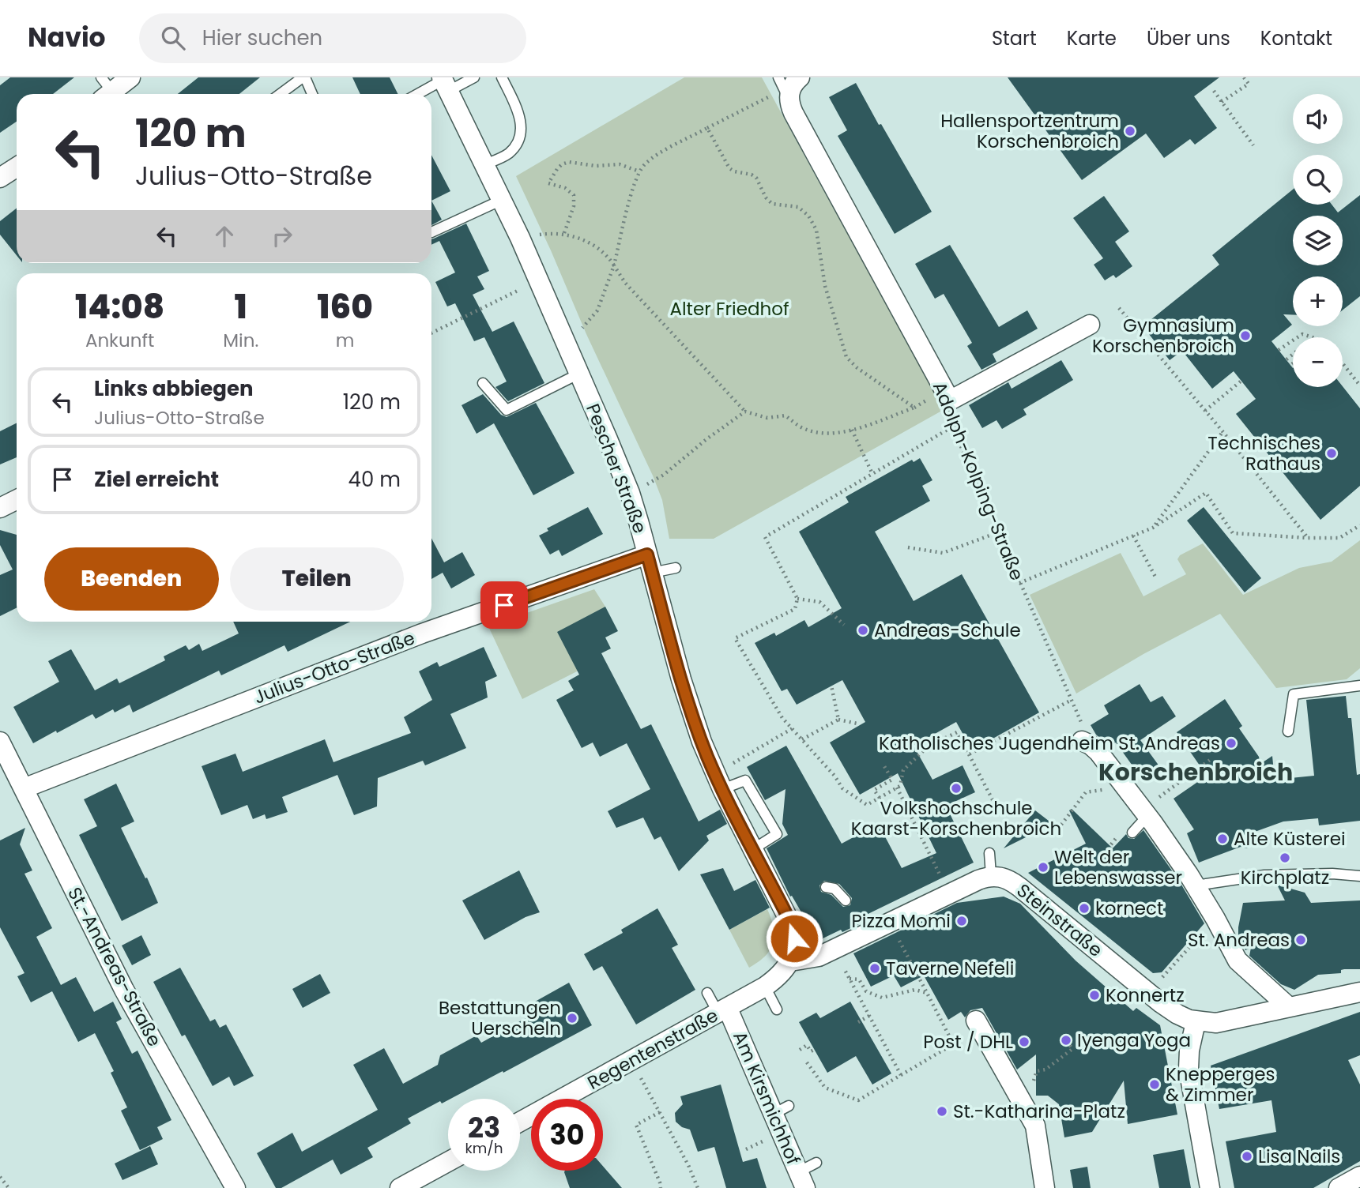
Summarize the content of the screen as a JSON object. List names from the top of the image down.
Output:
{
  "streets": {
    "street": [
      "Pescher Straße",
      "Adolph-Kolping-Straße",
      "Julius-Otto-Straße",
      "Steinstraße",
      "St.-Andreas-Straße",
      "Regentenstraße",
      "Am Kirsmichhof"
    ]
  },
  "crossings": [
    ["Pescher Straße", "Julius-Otto-Straße"],
    ["Pescher Straße", "Regentenstraße"],
    ["Julius-Otto-Straße", "St.-Andreas-Straße"],
    ["Regentenstraße", "Am Kirsmichhof"]
  ],
  "districts": ["Korschenbroich"],
  "parks": ["Alter Friedhof"],
  "places": [
    "Hallensportzentrum Korschenbroich",
    "Gymnasium Korschenbroich",
    "Technisches Rathaus",
    "Andreas-Schule",
    "Katholisches Jugendheim St. Andreas",
    "Volkshochschule Kaarst-Korschenbroich",
    "Alte Küsterei",
    "Kirchplatz",
    "Welt der Lebenswasser",
    "kornect",
    "Pizza Momi",
    "St. Andreas",
    "Taverne Nefeli",
    "Konnertz",
    "Bestattungen Uerscheln",
    "Iyenga Yoga",
    "Post / DHL",
    "Knepperges & Zimmer",
    "St.-Katharina-Platz",
    "Lisa Nails"
  ],
  "page": {
    "header": "Navio",
    "search": "Hier suchen",
    "nav": [
      "Start",
      "Karte",
      "Über uns",
      "Kontakt"
    ],
    "map_buttons": ["+", "−"],
    "turn": ["120 m", "Julius-Otto-Straße"],
    "eta": [
      "14:08",
      "Ankunft",
      "1",
      "Min.",
      "160",
      "m"
    ],
    "list": [
      {
        "name": "Links abbiegen",
        "note": "Julius-Otto-Straße",
        "value": "120 m"
      },
      {
        "name": "Ziel erreicht",
        "value": "40 m"
      }
    ],
    "buttons": ["Beenden", "Teilen"],
    "speed": "23 km/h",
    "limit": "30"
  }
}
